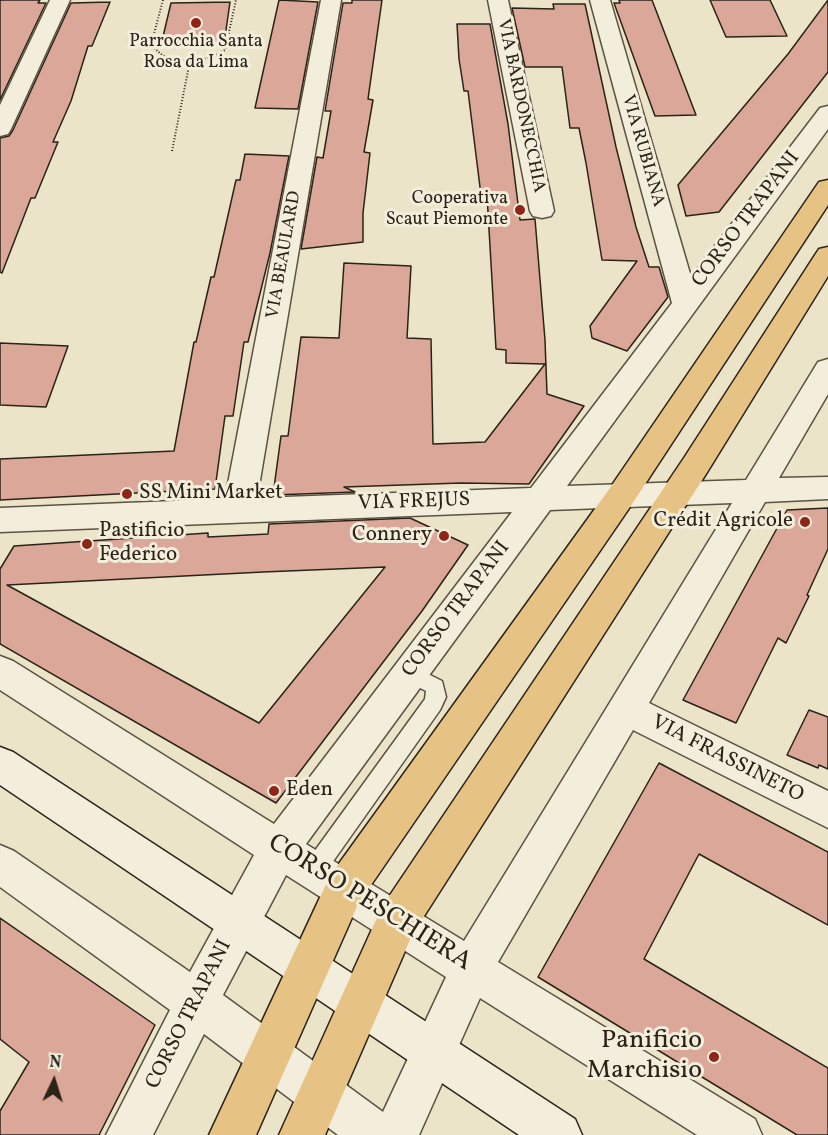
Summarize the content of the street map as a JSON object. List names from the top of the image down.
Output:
{
  "streets": {
    "main road": ["CORSO TRAPANI"],
    "street": [
      "VIA BARDONECCHIA",
      "VIA RUBIANA",
      "VIA BEAULARD",
      "VIA FREJUS",
      "VIA FRASSINETO",
      "CORSO PESCHIERA"
    ]
  },
  "crossings": [
    ["VIA RUBIANA", "CORSO TRAPANI"],
    ["CORSO TRAPANI", "VIA FREJUS"],
    ["CORSO TRAPANI", "CORSO PESCHIERA"],
    ["VIA BEAULARD", "VIA FREJUS"]
  ],
  "places": [
    "Parrocchia Santa Rosa da Lima",
    "Cooperativa Scaut Piemonte",
    "SS Mini Market",
    "Crédit Agricole",
    "Connery",
    "Pastificio Federico",
    "Eden",
    "Panificio Marchisio"
  ],
  "north": "top"
}
